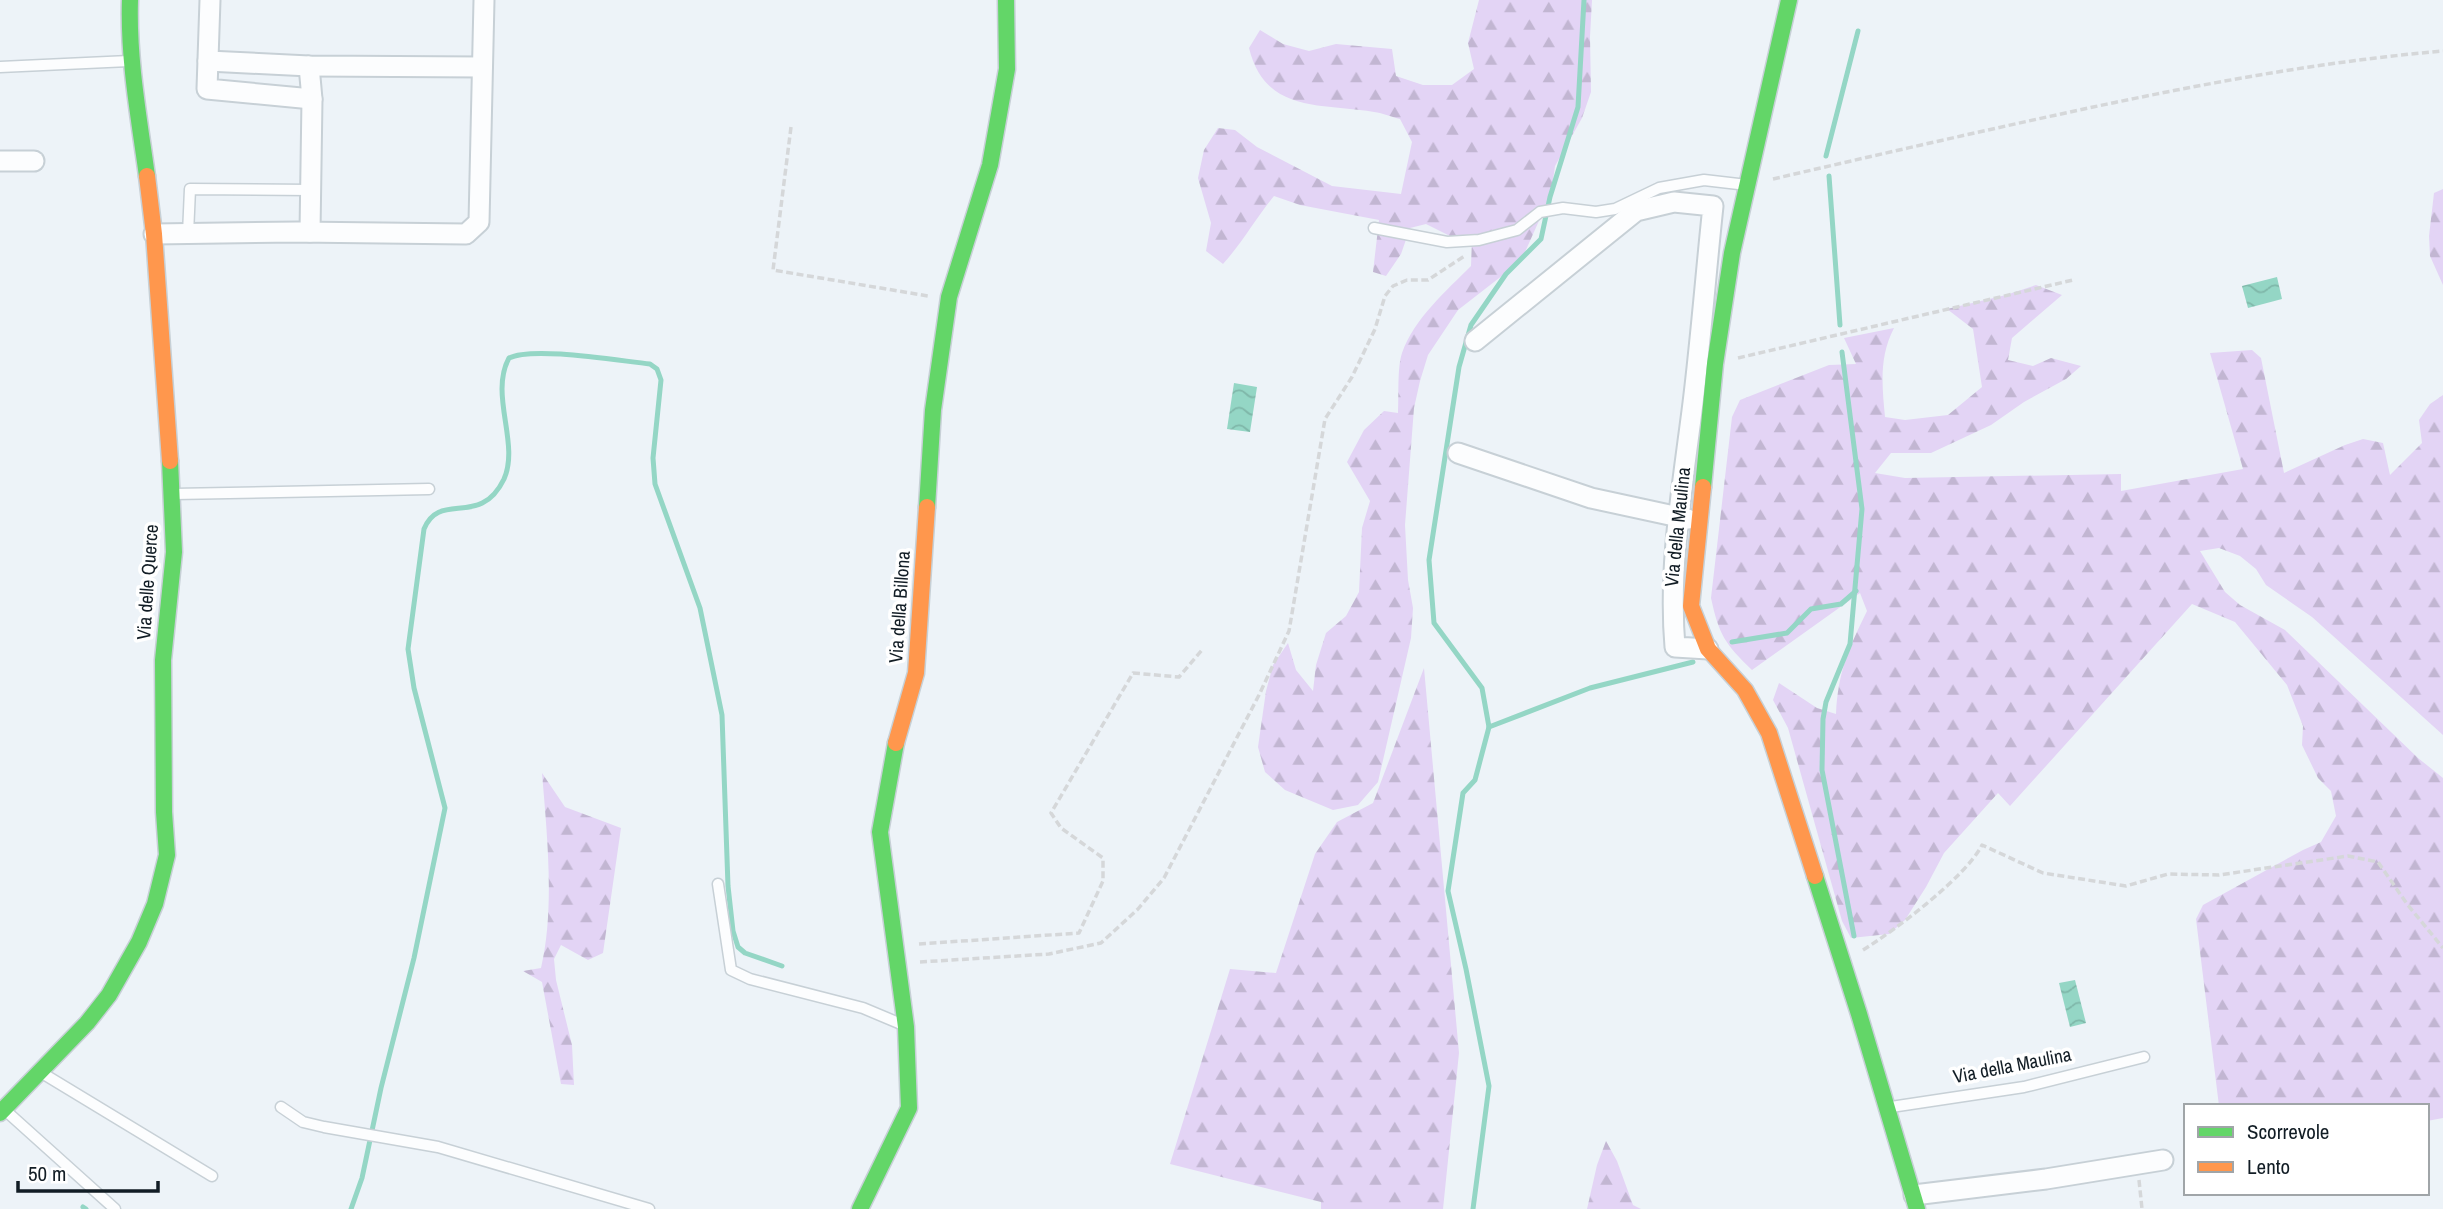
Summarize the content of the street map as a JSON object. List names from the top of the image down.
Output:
{
  "streets": {
    "street": ["Via della Maulina", "Via delle Querce", "Via della Billona"]
  },
  "legend": ["Scorrevole", "Lento"],
  "scale_bar": "50 m"
}
